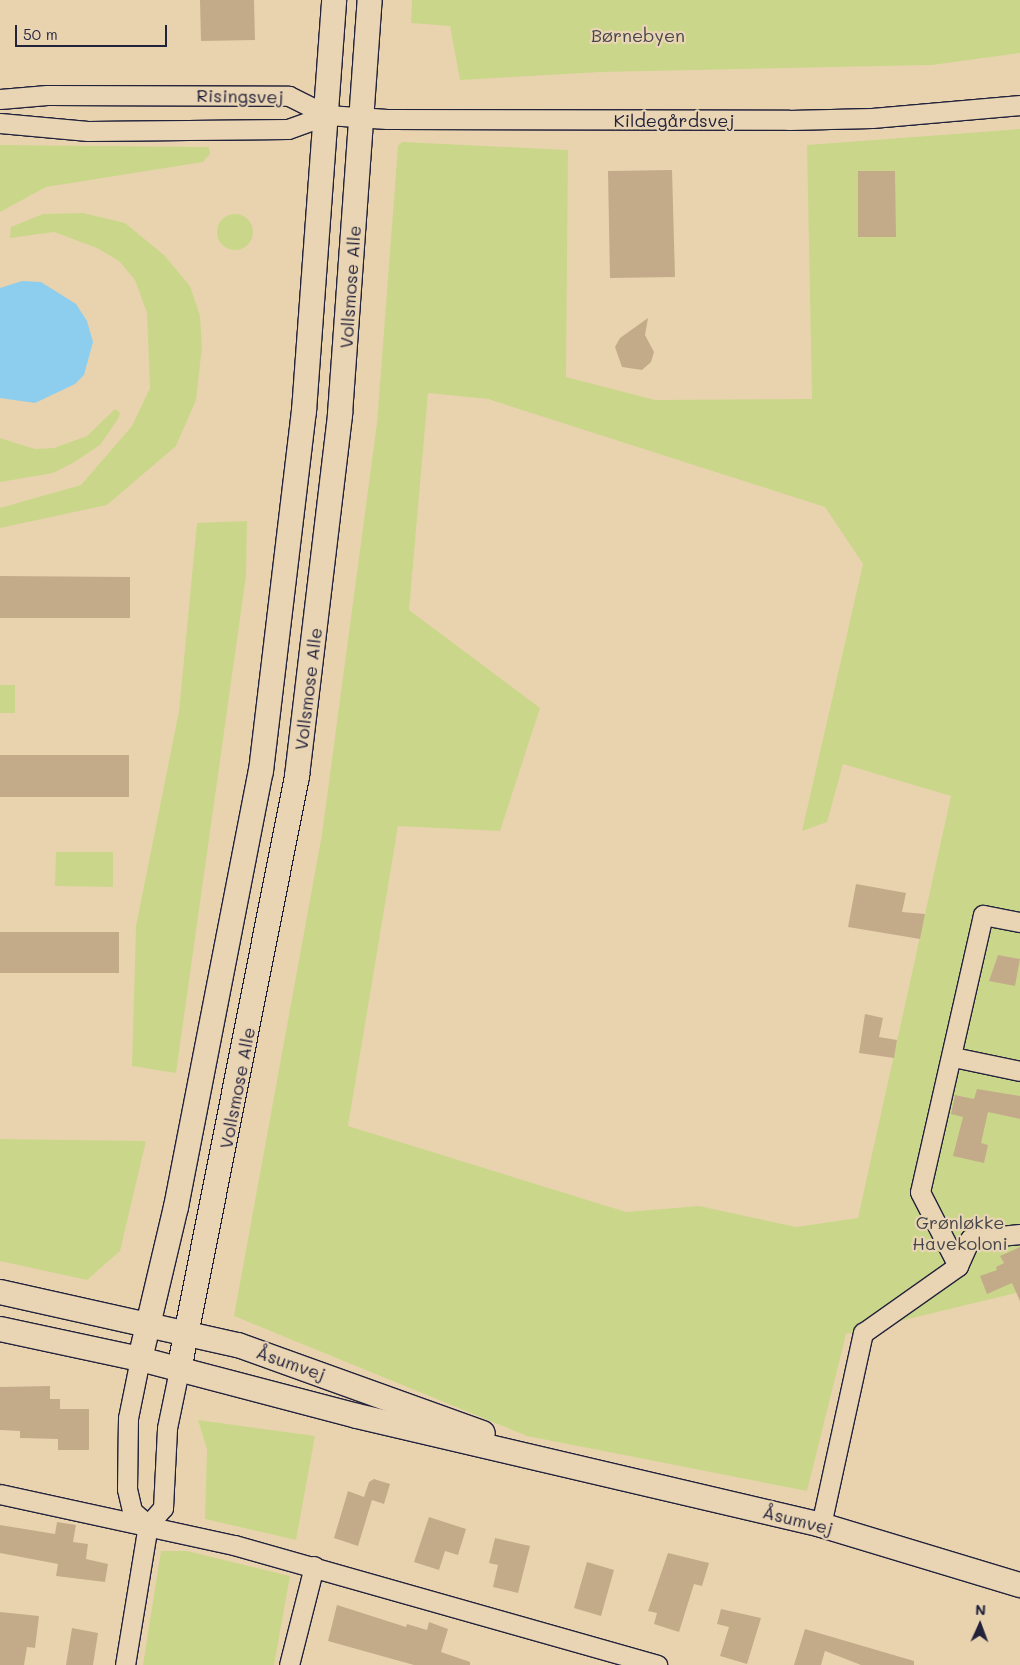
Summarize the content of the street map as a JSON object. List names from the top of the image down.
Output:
{
  "streets": {
    "street": [
      "Risingsvej",
      "Kildegårdsvej",
      "Vollsmose Alle",
      "Åsumvej"
    ]
  },
  "crossings": [
    ["Risingsvej", "Kildegårdsvej"],
    ["Risingsvej", "Vollsmose Alle"],
    ["Kildegårdsvej", "Vollsmose Alle"],
    ["Vollsmose Alle", "Åsumvej"]
  ],
  "parks": ["Børnebyen", "Grønløkke Havekoloni"],
  "scale_bar": "50 m",
  "north": "top"
}
